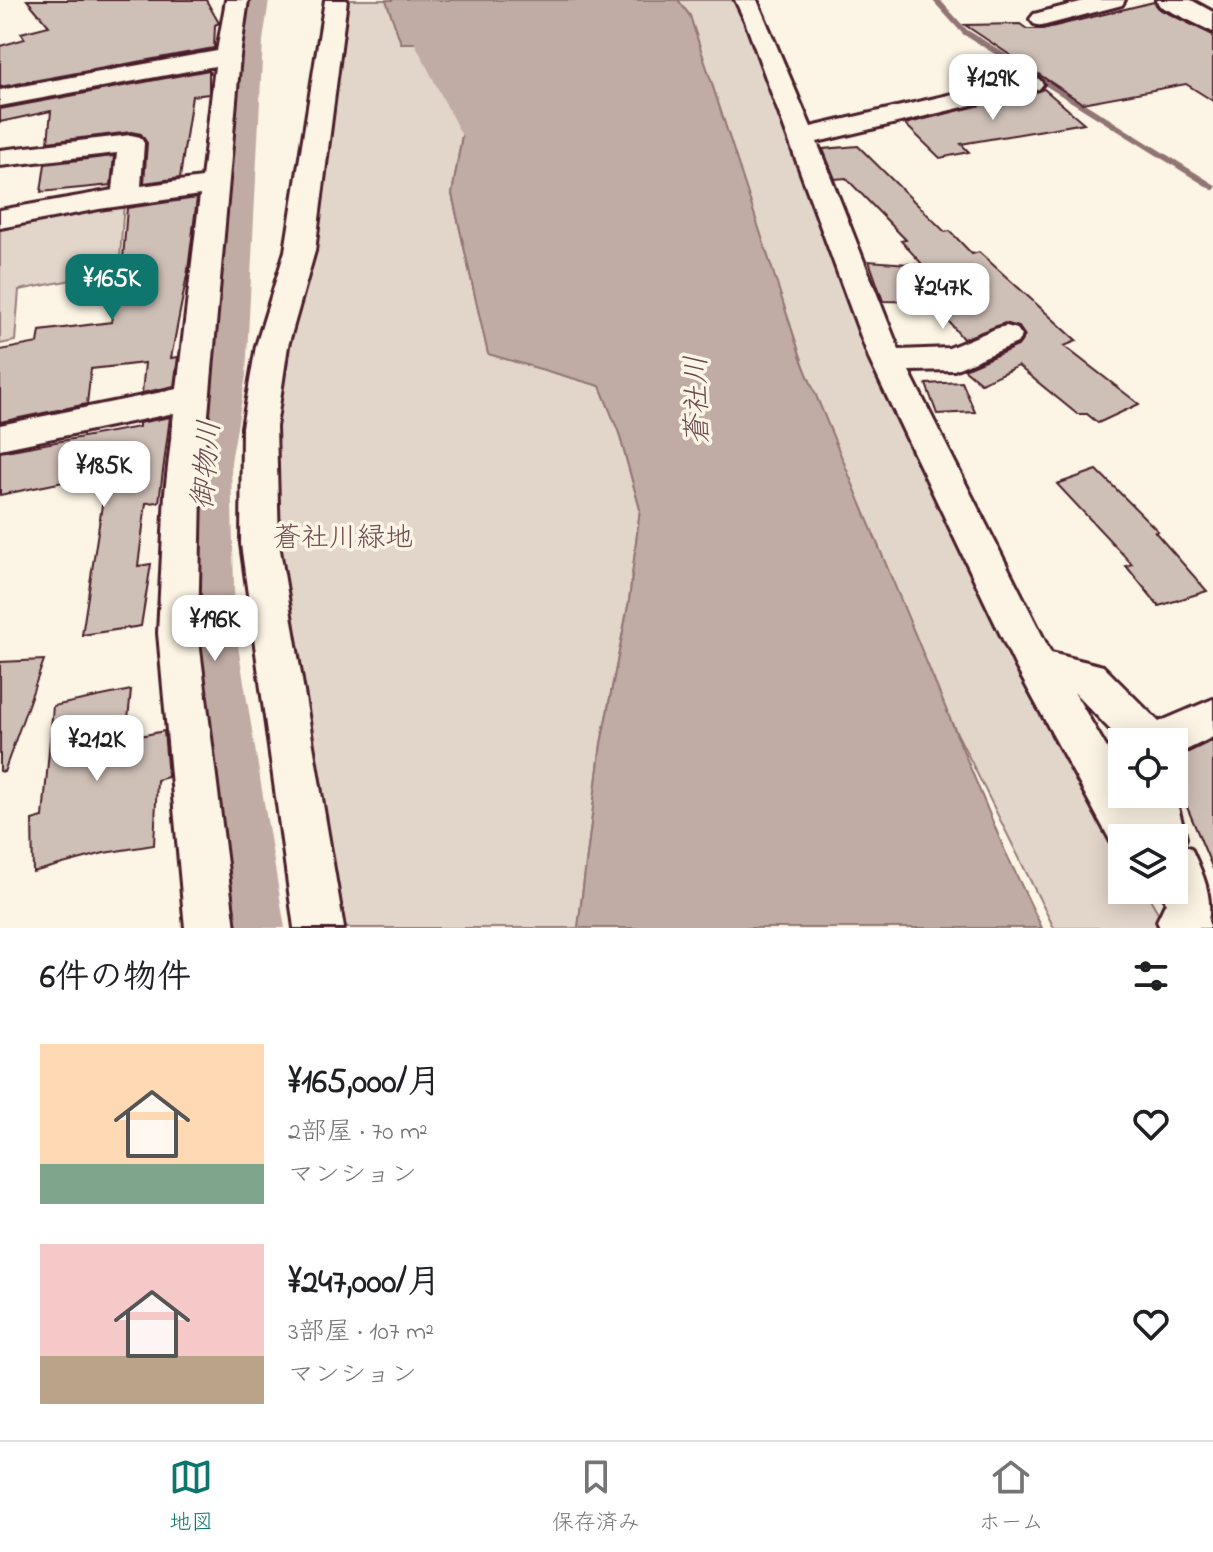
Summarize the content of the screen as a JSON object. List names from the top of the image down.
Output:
{
  "water": ["蒼社川", "御物川"],
  "parks": ["蒼社川緑地"],
  "page": {
    "price": [
      "¥129K",
      "¥165K",
      "¥247K",
      "¥185K",
      "¥196K",
      "¥212K"
    ],
    "heading": "6件の物件",
    "list": [
      {
        "name": "¥165,000/月",
        "note": "2部屋 · 70 m² · マンション"
      },
      {
        "name": "¥247,000/月",
        "note": "3部屋 · 107 m² · マンション"
      }
    ],
    "tabs": ["地図", "保存済み", "ホーム"]
  }
}
